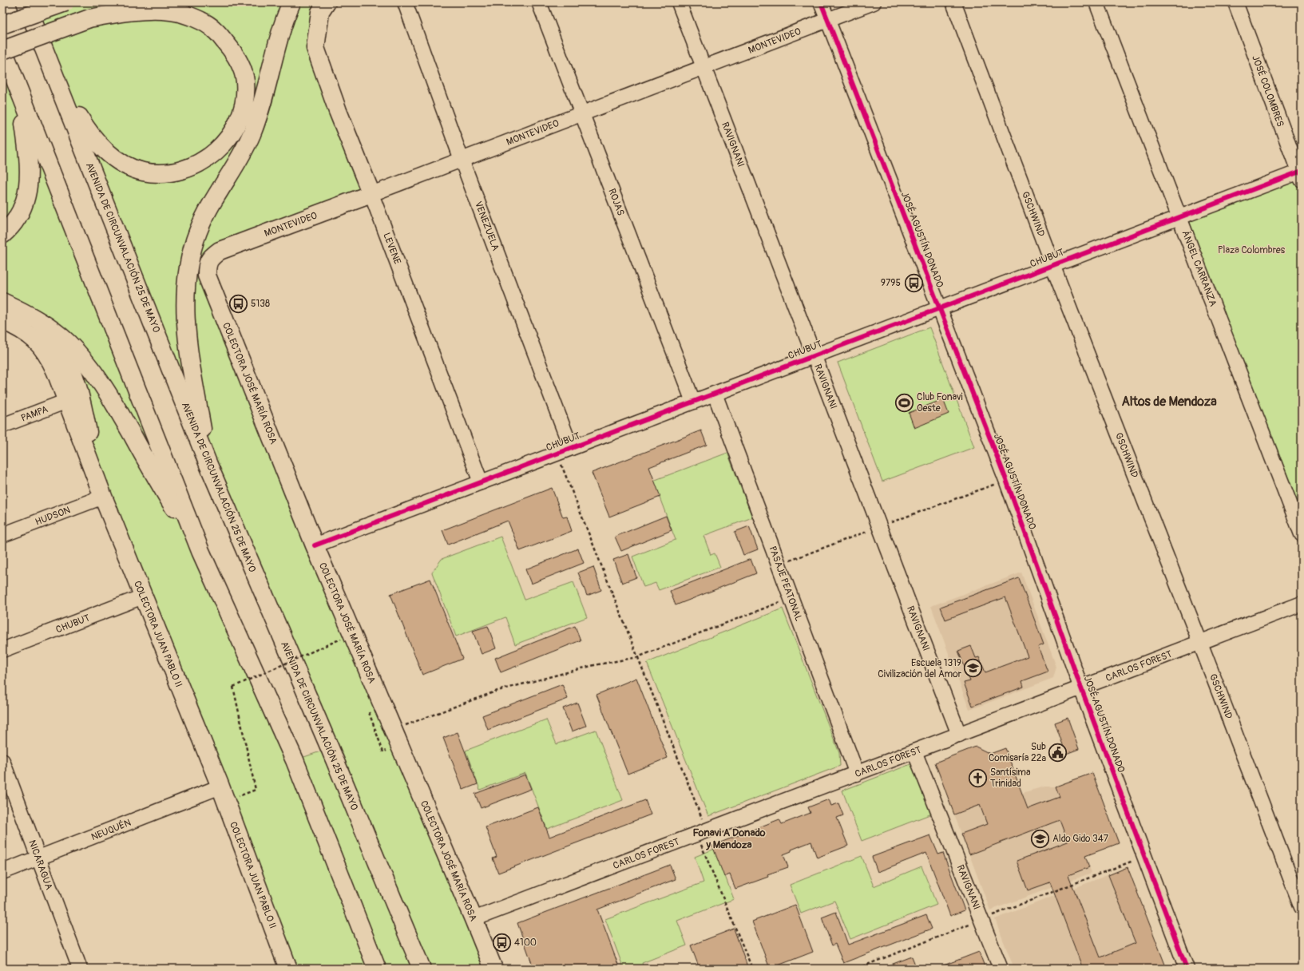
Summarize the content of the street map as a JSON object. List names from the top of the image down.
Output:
{
  "streets": {
    "main road": [
      "MONTEVIDEO",
      "AVENIDA DE CIRCUNVALACIÓN 25 DE MAYO",
      "LEVENE",
      "COLECTORA JOSÉ MARÍA ROSA",
      "COLECTORA JUAN PABLO II"
    ],
    "street": [
      "JOSÉ COLOMBRES",
      "RAVIGNANI",
      "ROJAS",
      "GSCHWIND",
      "VENEZUELA",
      "JOSÉ AGUSTÍN DONADO",
      "CHUBUT",
      "ÁNGEL CARRANZA",
      "PAMPA",
      "HUDSON",
      "PASAJE PEATONAL",
      "CARLOS FOREST",
      "NEUQUÉN",
      "NICARAGUA"
    ]
  },
  "crossings": [
    ["MONTEVIDEO", "RAVIGNANI"],
    ["MONTEVIDEO", "ROJAS"],
    ["MONTEVIDEO", "VENEZUELA"],
    ["MONTEVIDEO", "JOSÉ AGUSTÍN DONADO"],
    ["MONTEVIDEO", "LEVENE"],
    ["MONTEVIDEO", "COLECTORA JOSÉ MARÍA ROSA"],
    ["JOSÉ COLOMBRES", "CHUBUT"],
    ["RAVIGNANI", "CHUBUT"],
    ["RAVIGNANI", "CARLOS FOREST"],
    ["ROJAS", "CHUBUT"],
    ["GSCHWIND", "CHUBUT"],
    ["GSCHWIND", "CARLOS FOREST"],
    ["VENEZUELA", "CHUBUT"],
    ["JOSÉ AGUSTÍN DONADO", "CHUBUT"],
    ["JOSÉ AGUSTÍN DONADO", "CARLOS FOREST"],
    ["LEVENE", "CHUBUT"],
    ["CHUBUT", "ÁNGEL CARRANZA"],
    ["CHUBUT", "COLECTORA JOSÉ MARÍA ROSA"],
    ["CHUBUT", "PASAJE PEATONAL"],
    ["CHUBUT", "COLECTORA JUAN PABLO II"],
    ["COLECTORA JOSÉ MARÍA ROSA", "CARLOS FOREST"],
    ["PAMPA", "COLECTORA JUAN PABLO II"],
    ["HUDSON", "COLECTORA JUAN PABLO II"],
    ["PASAJE PEATONAL", "CARLOS FOREST"],
    ["COLECTORA JUAN PABLO II", "NEUQUÉN"],
    ["NEUQUÉN", "NICARAGUA"]
  ],
  "districts": ["Altos de Mendoza", "Fonavi A Donado y Mendoza"],
  "parks": ["Plaza Colombres"],
  "places": {
    "bus stop": ["9795", "5138", "4100"],
    "sports": ["Club Fonavi Oeste"],
    "school or university": ["Escuela 1319 Civilización del Amor", "Aldo Gido 347"],
    "public building": ["Sub Comisaría 22ª"],
    "church": ["Santísima Trinidad"]
  }
}
